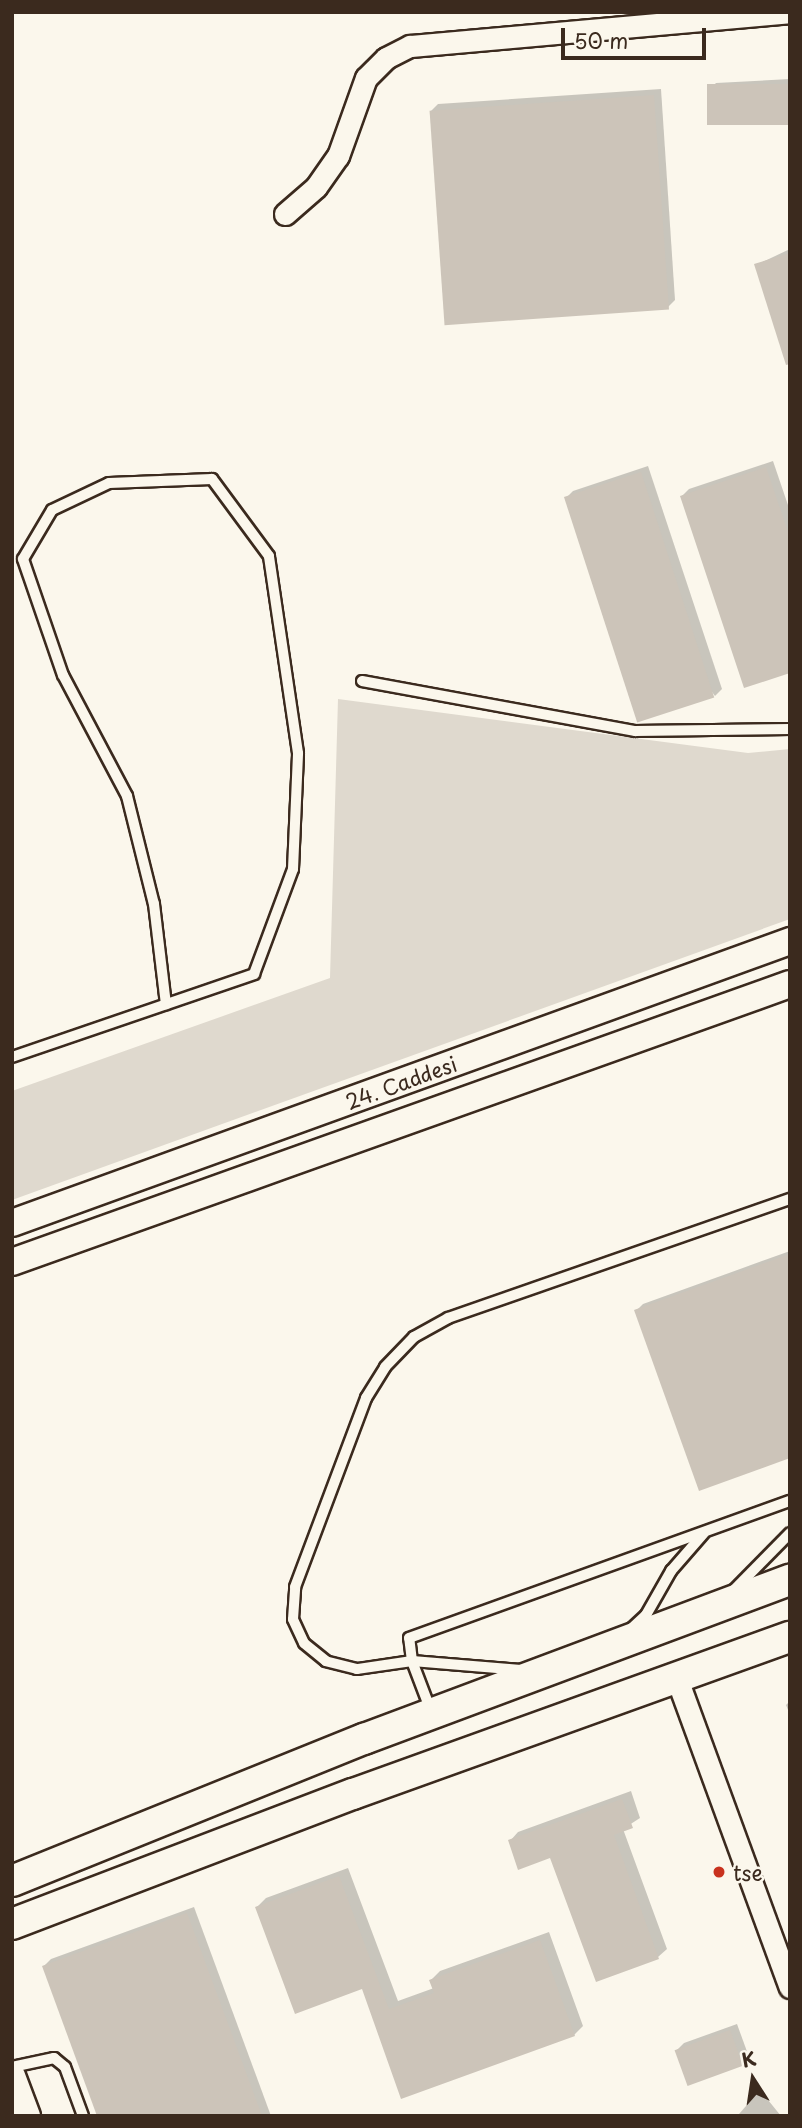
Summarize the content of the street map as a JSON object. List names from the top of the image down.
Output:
{
  "streets": {
    "street": ["24. Caddesi"]
  },
  "places": ["tse"],
  "scale_bar": "50 m",
  "north": "top"
}
